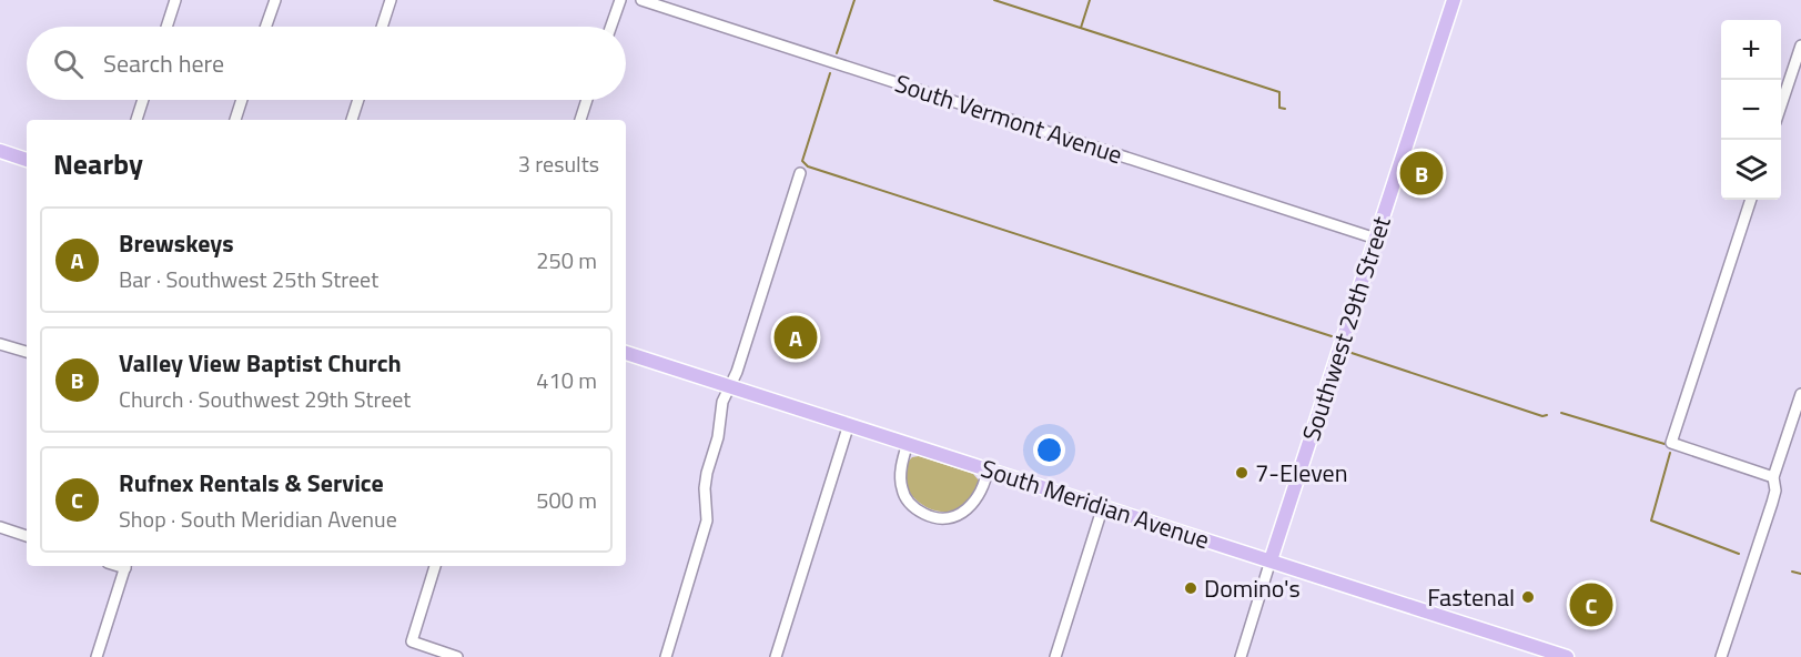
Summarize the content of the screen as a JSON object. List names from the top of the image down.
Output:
{
  "streets": {
    "main road": ["Southwest 29th Street", "South Meridian Avenue"],
    "street": ["South Vermont Avenue"]
  },
  "crossings": [
    ["South Vermont Avenue", "Southwest 29th Street"],
    ["Southwest 29th Street", "South Meridian Avenue"]
  ],
  "places": ["7-Eleven", "Domino's", "Fastenal"],
  "page": {
    "map_buttons": ["+", "−"],
    "search": "Search here",
    "heading": ["Nearby", "3 results"],
    "pins": ["B", "A", "C"],
    "list": [
      {
        "mark": "A",
        "name": "Brewskeys",
        "note": "Bar · Southwest 25th Street",
        "value": "250 m"
      },
      {
        "mark": "B",
        "name": "Valley View Baptist Church",
        "note": "Church · Southwest 29th Street",
        "value": "410 m"
      },
      {
        "mark": "C",
        "name": "Rufnex Rentals & Service",
        "note": "Shop · South Meridian Avenue",
        "value": "500 m"
      }
    ]
  }
}
